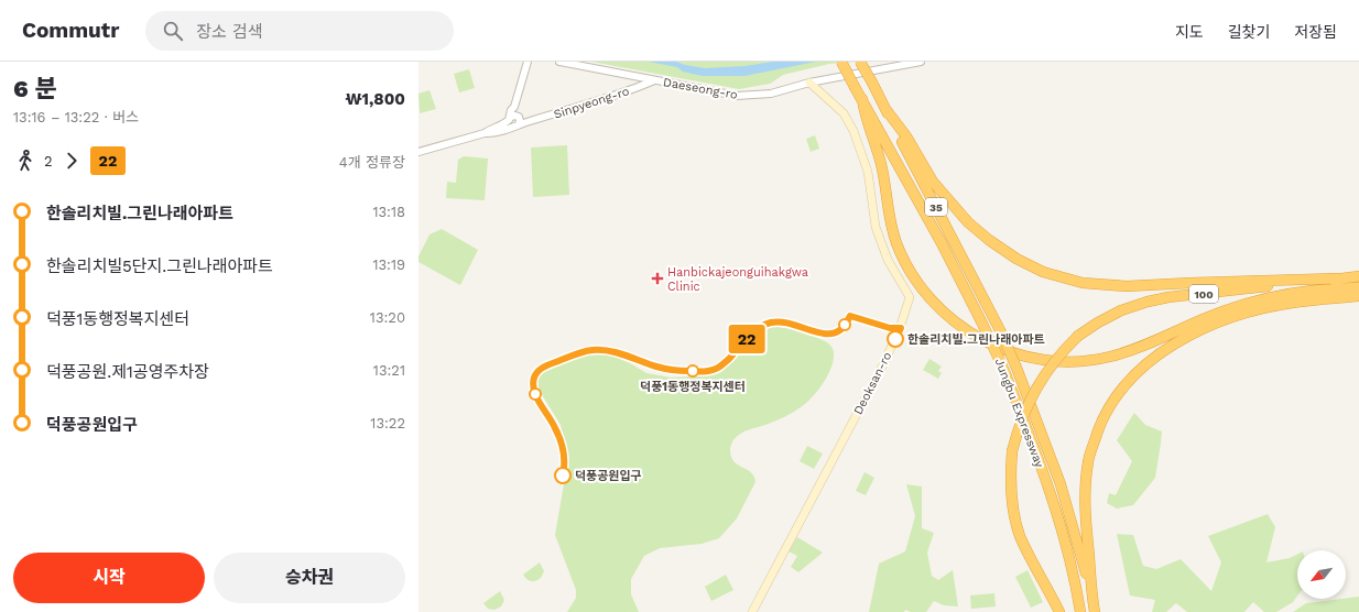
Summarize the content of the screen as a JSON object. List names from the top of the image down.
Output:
{
  "streets": {
    "highway": ["35", "100", "Jungbu Expressway"],
    "main road": ["Deoksan-ro"],
    "street": ["Daeseong-ro", "Sinpyeong-ro"]
  },
  "crossings": [
    ["Daeseong-ro", "Sinpyeong-ro"],
    ["Daeseong-ro", "Deoksan-ro"]
  ],
  "places": {
    "health": ["Hanbickajeonguihakgwa Clinic"],
    "other": ["한솔리치빌.그린나래아파트", "덕풍1동행정복지센터", "덕풍공원입구"]
  },
  "lines": ["bus line 22"],
  "north": "bottom left",
  "page": {
    "header": "Commutr",
    "search": "장소 검색",
    "nav": ["지도", "길찾기", "저장됨"],
    "heading": ["6 분", "13:16 – 13:22 · 버스", "₩1,800"],
    "on_map": "22",
    "legs": ["2", "22", "4개 정류장"],
    "list": [
      {
        "name": "한솔리치빌.그린나래아파트",
        "value": "13:18"
      },
      {
        "name": "한솔리치빌5단지.그린나래아파트",
        "value": "13:19"
      },
      {
        "name": "덕풍1동행정복지센터",
        "value": "13:20"
      },
      {
        "name": "덕풍공원.제1공영주차장",
        "value": "13:21"
      },
      {
        "name": "덕풍공원입구",
        "value": "13:22"
      }
    ],
    "buttons": ["시작", "승차권"]
  }
}
